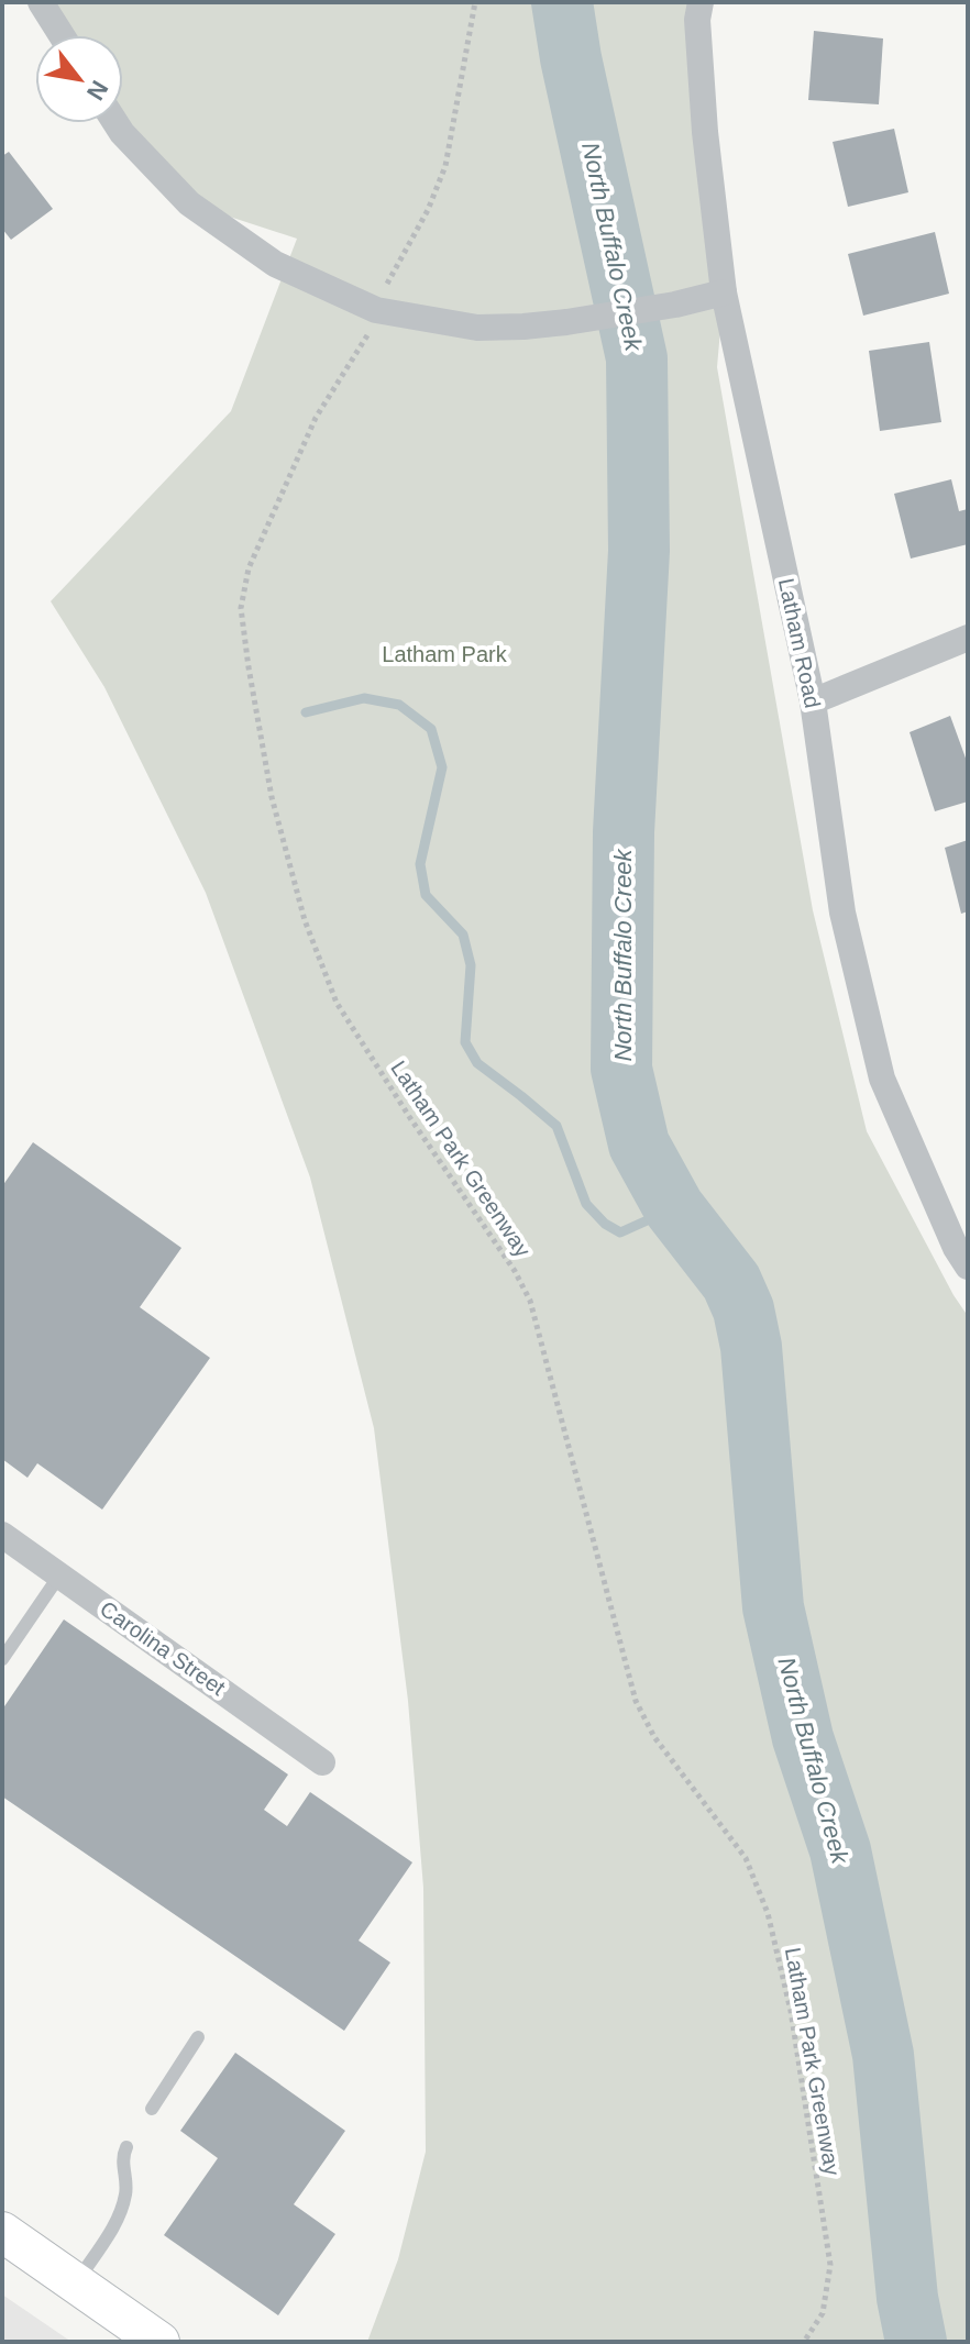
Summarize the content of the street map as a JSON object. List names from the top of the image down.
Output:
{
  "streets": {
    "street": ["Latham Road", "Carolina Street"],
    "path": ["Latham Park Greenway"]
  },
  "water": ["North Buffalo Creek"],
  "parks": ["Latham Park"],
  "north": "bottom right"
}
